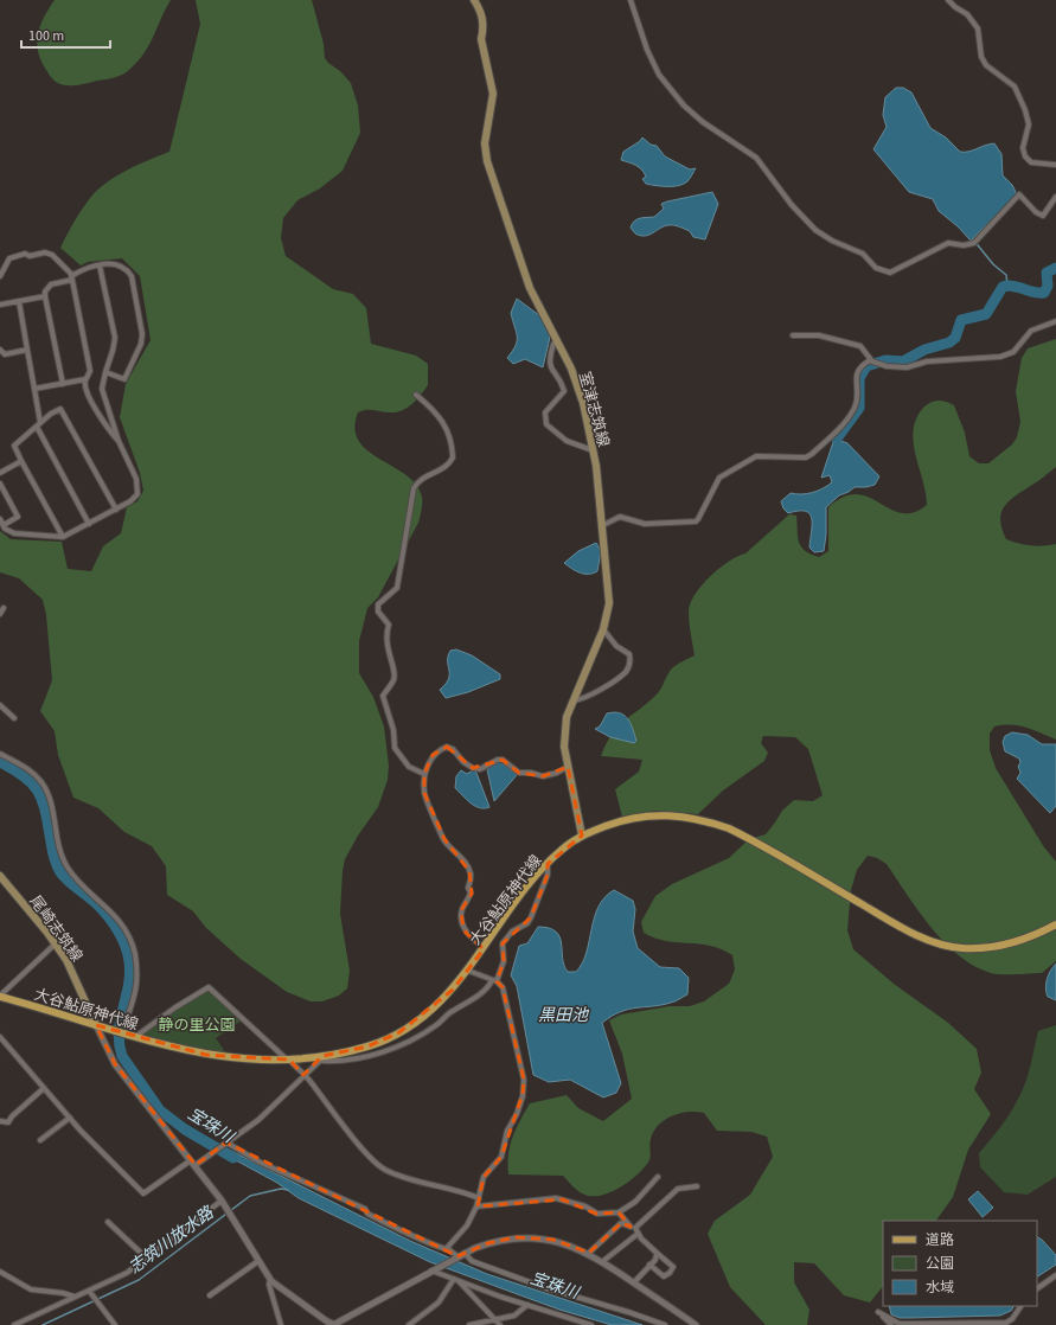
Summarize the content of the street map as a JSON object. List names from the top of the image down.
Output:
{
  "streets": {
    "main road": ["室津志筑線", "大谷鮎原神代線", "尾崎志筑線"]
  },
  "crossings": [
    ["室津志筑線", "大谷鮎原神代線"],
    ["大谷鮎原神代線", "尾崎志筑線"]
  ],
  "water": ["黒田池", "宝珠川", "志筑川放水路"],
  "parks": ["静の里公園"],
  "legend": ["道路", "公園", "水域"],
  "scale_bar": "100 m"
}
